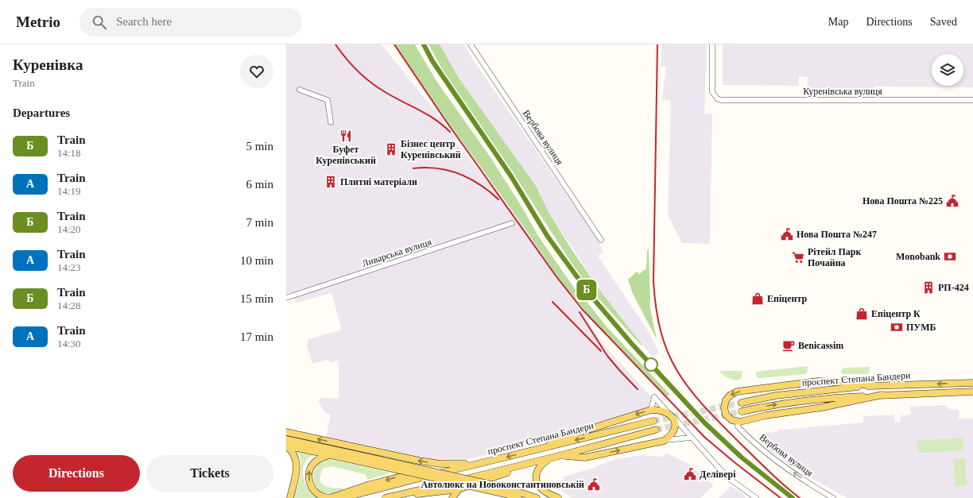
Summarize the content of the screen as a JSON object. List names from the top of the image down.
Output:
{
  "streets": {
    "main road": ["проспект Степана Бандери"],
    "street": ["Куренівська вулиця", "Вербова вулиця", "Ливарська вулиця"]
  },
  "places": {
    "restaurant": ["Буфет Куренівський"],
    "building": ["Бізнес центр Куренівський", "Плитні матеріали", "РП-424"],
    "public building": [
      "Нова Пошта №225",
      "Нова Пошта №247",
      "Делівері",
      "Автолюкс на Новоконстантиновській"
    ],
    "bank": ["Monobank", "ПУМБ"],
    "supermarket": ["Рітейл Парк Почайна"],
    "shop": ["Епіцентр", "Епіцентр К"],
    "cafe": ["Benicassim"]
  },
  "page": {
    "header": "Metrio",
    "search": "Search here",
    "nav": ["Map", "Directions", "Saved"],
    "heading": [
      ["Куренівка", "Train"],
      "Departures"
    ],
    "on_map": "Б",
    "list": [
      {
        "mark": "Б",
        "name": "Train",
        "note": "14:18",
        "value": "5 min"
      },
      {
        "mark": "A",
        "name": "Train",
        "note": "14:19",
        "value": "6 min"
      },
      {
        "mark": "Б",
        "name": "Train",
        "note": "14:20",
        "value": "7 min"
      },
      {
        "mark": "A",
        "name": "Train",
        "note": "14:23",
        "value": "10 min"
      },
      {
        "mark": "Б",
        "name": "Train",
        "note": "14:28",
        "value": "15 min"
      },
      {
        "mark": "A",
        "name": "Train",
        "note": "14:30",
        "value": "17 min"
      }
    ],
    "buttons": ["Directions", "Tickets"]
  }
}
